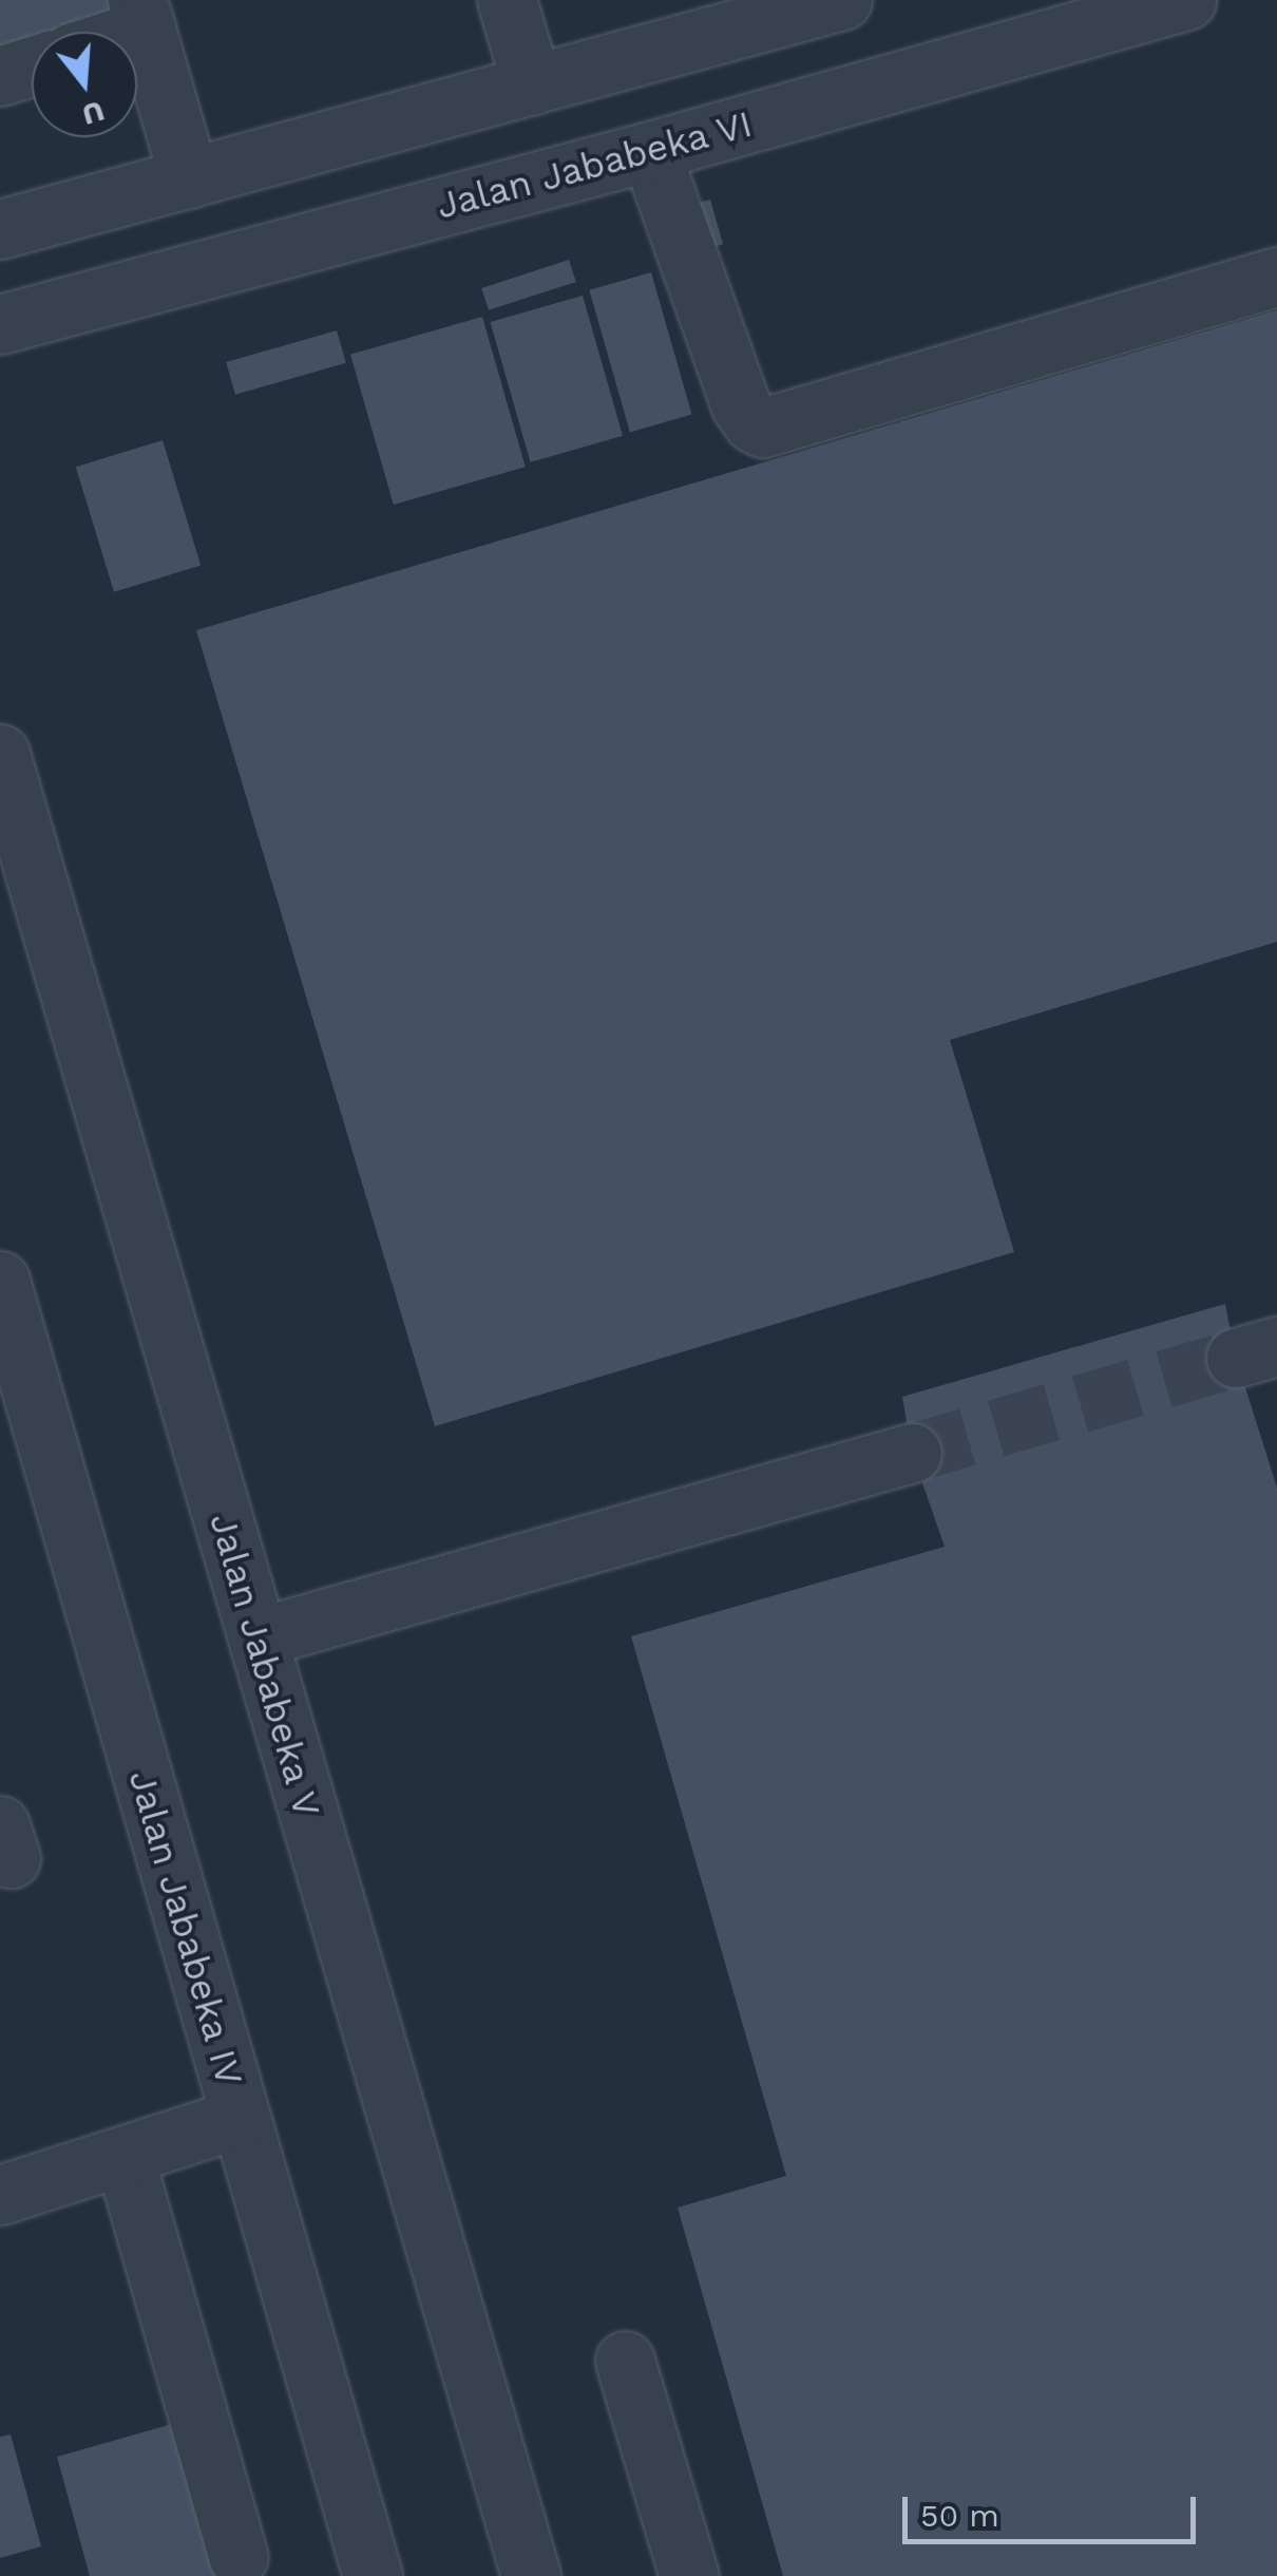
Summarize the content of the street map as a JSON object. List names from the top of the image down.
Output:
{
  "streets": {
    "street": ["Jalan Jababeka VI", "Jalan Jababeka V", "Jalan Jababeka IV"]
  },
  "scale_bar": "50 m",
  "north": "bottom"
}
